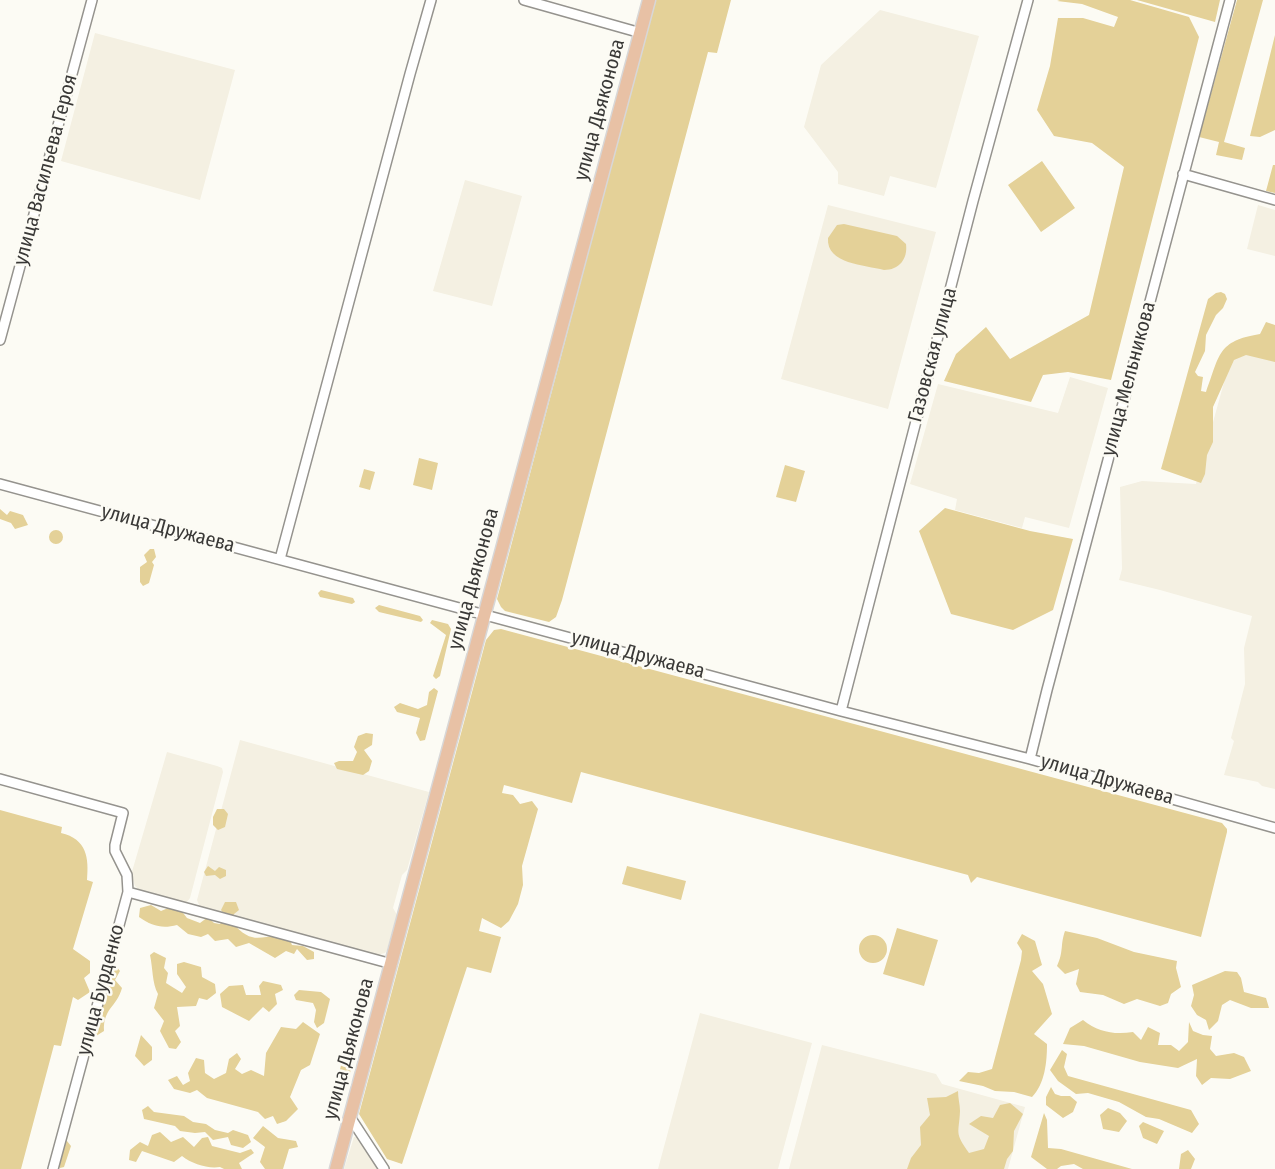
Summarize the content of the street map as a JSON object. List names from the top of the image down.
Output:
{
  "streets": {
    "main road": ["улица Дьяконова"],
    "street": [
      "улица Васильева Героя",
      "Газовская улица",
      "улица Мельникова",
      "улица Дружаева",
      "улица Бурденко"
    ]
  },
  "crossings": [
    ["улица Дьяконова", "улица Дружаева"],
    ["Газовская улица", "улица Дружаева"],
    ["улица Мельникова", "улица Дружаева"]
  ]
}
